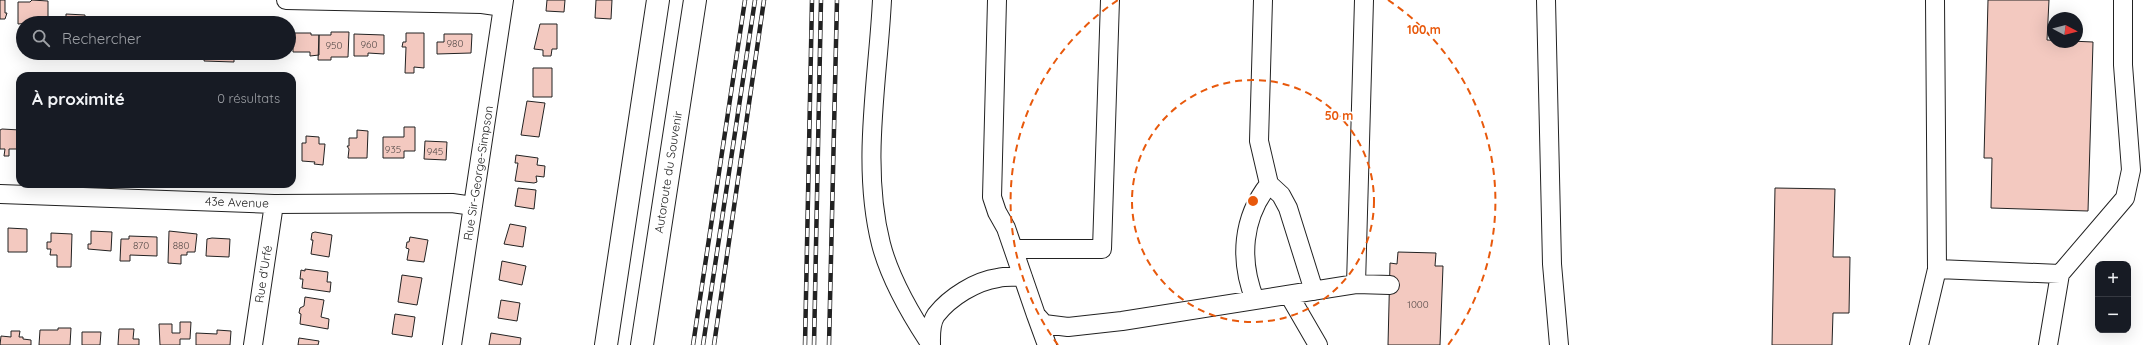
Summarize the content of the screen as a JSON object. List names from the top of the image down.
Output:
{
  "streets": {
    "highway": ["Autoroute du Souvenir"],
    "street": ["Rue Sir-George-Simpson", "43e Avenue", "Rue d'Urfé"]
  },
  "crossings": [
    ["Rue Sir-George-Simpson", "43e Avenue"],
    ["43e Avenue", "Rue d'Urfé"]
  ],
  "house_numbers": [
    "980",
    "960",
    "950",
    "935",
    "945",
    "870",
    "880",
    "1000"
  ],
  "north": "right",
  "page": {
    "search": "Rechercher",
    "heading": ["À proximité", "0 résultats"],
    "map_buttons": ["+", "−"]
  },
  "rings": ["100 m", "50 m"]
}
